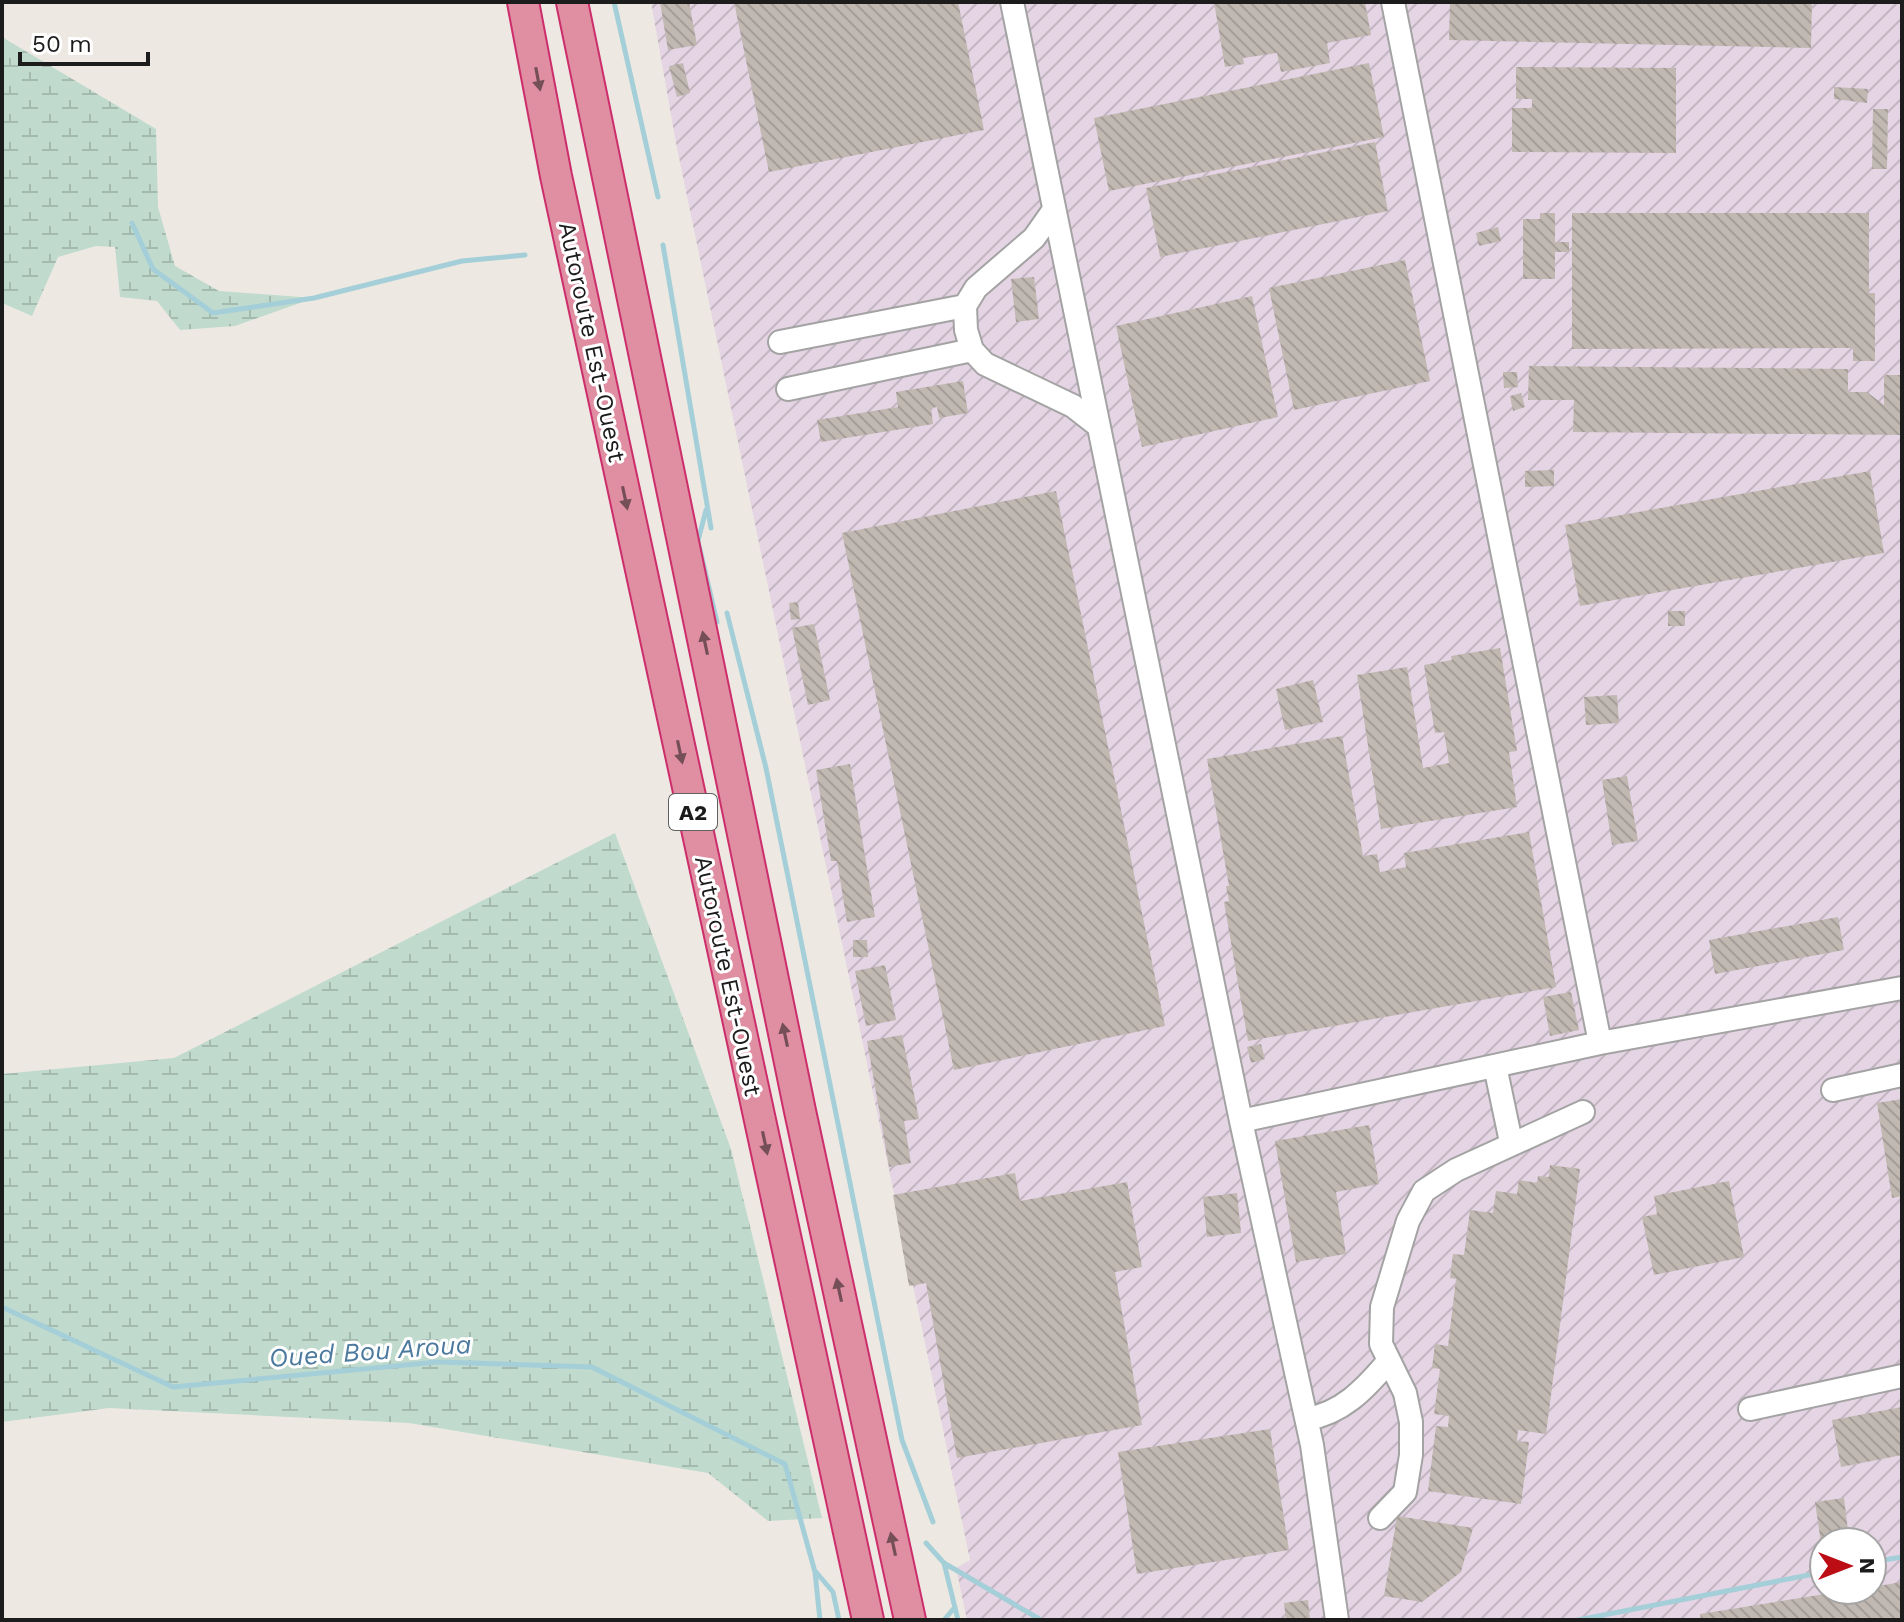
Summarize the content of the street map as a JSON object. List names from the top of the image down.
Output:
{
  "streets": {
    "highway": ["Autoroute Est-Ouest", "A2"]
  },
  "water": ["Oued Bou Aroua"],
  "scale_bar": "50 m",
  "north": "right"
}
